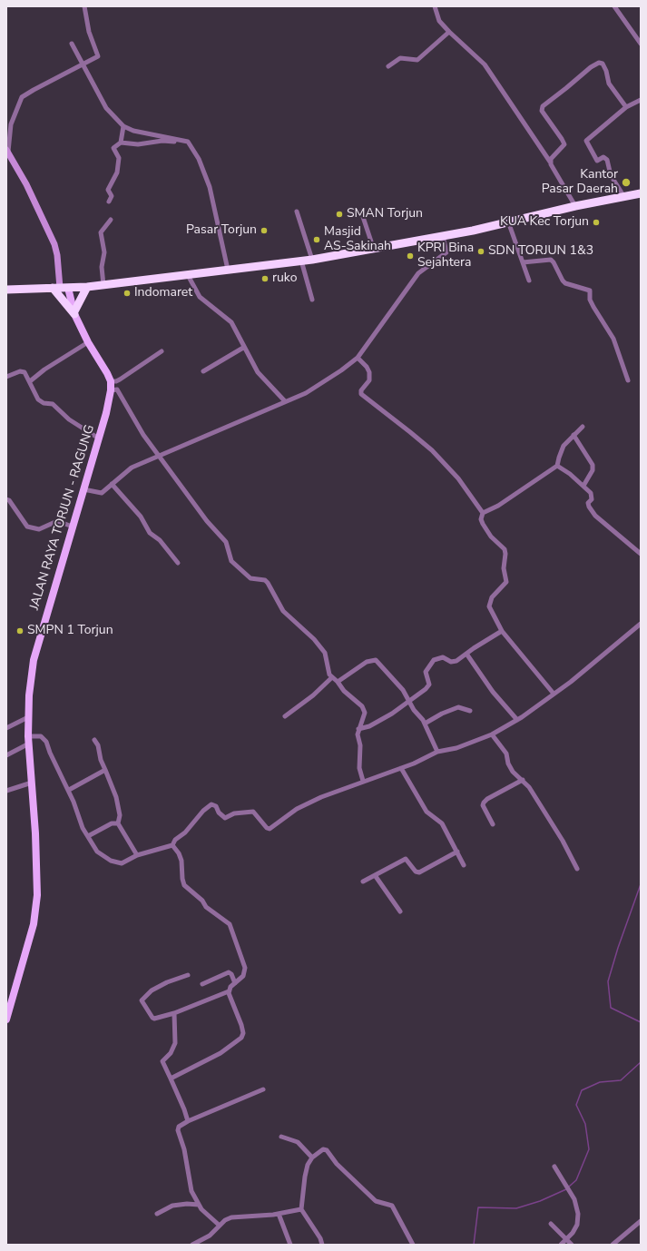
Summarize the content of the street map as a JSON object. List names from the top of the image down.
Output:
{
  "streets": {
    "main road": ["JALAN RAYA TORJUN - RAGUNG"]
  },
  "places": [
    "Kantor Pasar Daerah",
    "SMAN Torjun",
    "KUA Kec Torjun",
    "Pasar Torjun",
    "Masjid AS-Sakinah",
    "SDN TORJUN 1&3",
    "KPRI Bina Sejahtera",
    "ruko",
    "Indomaret",
    "SMPN 1 Torjun"
  ]
}
